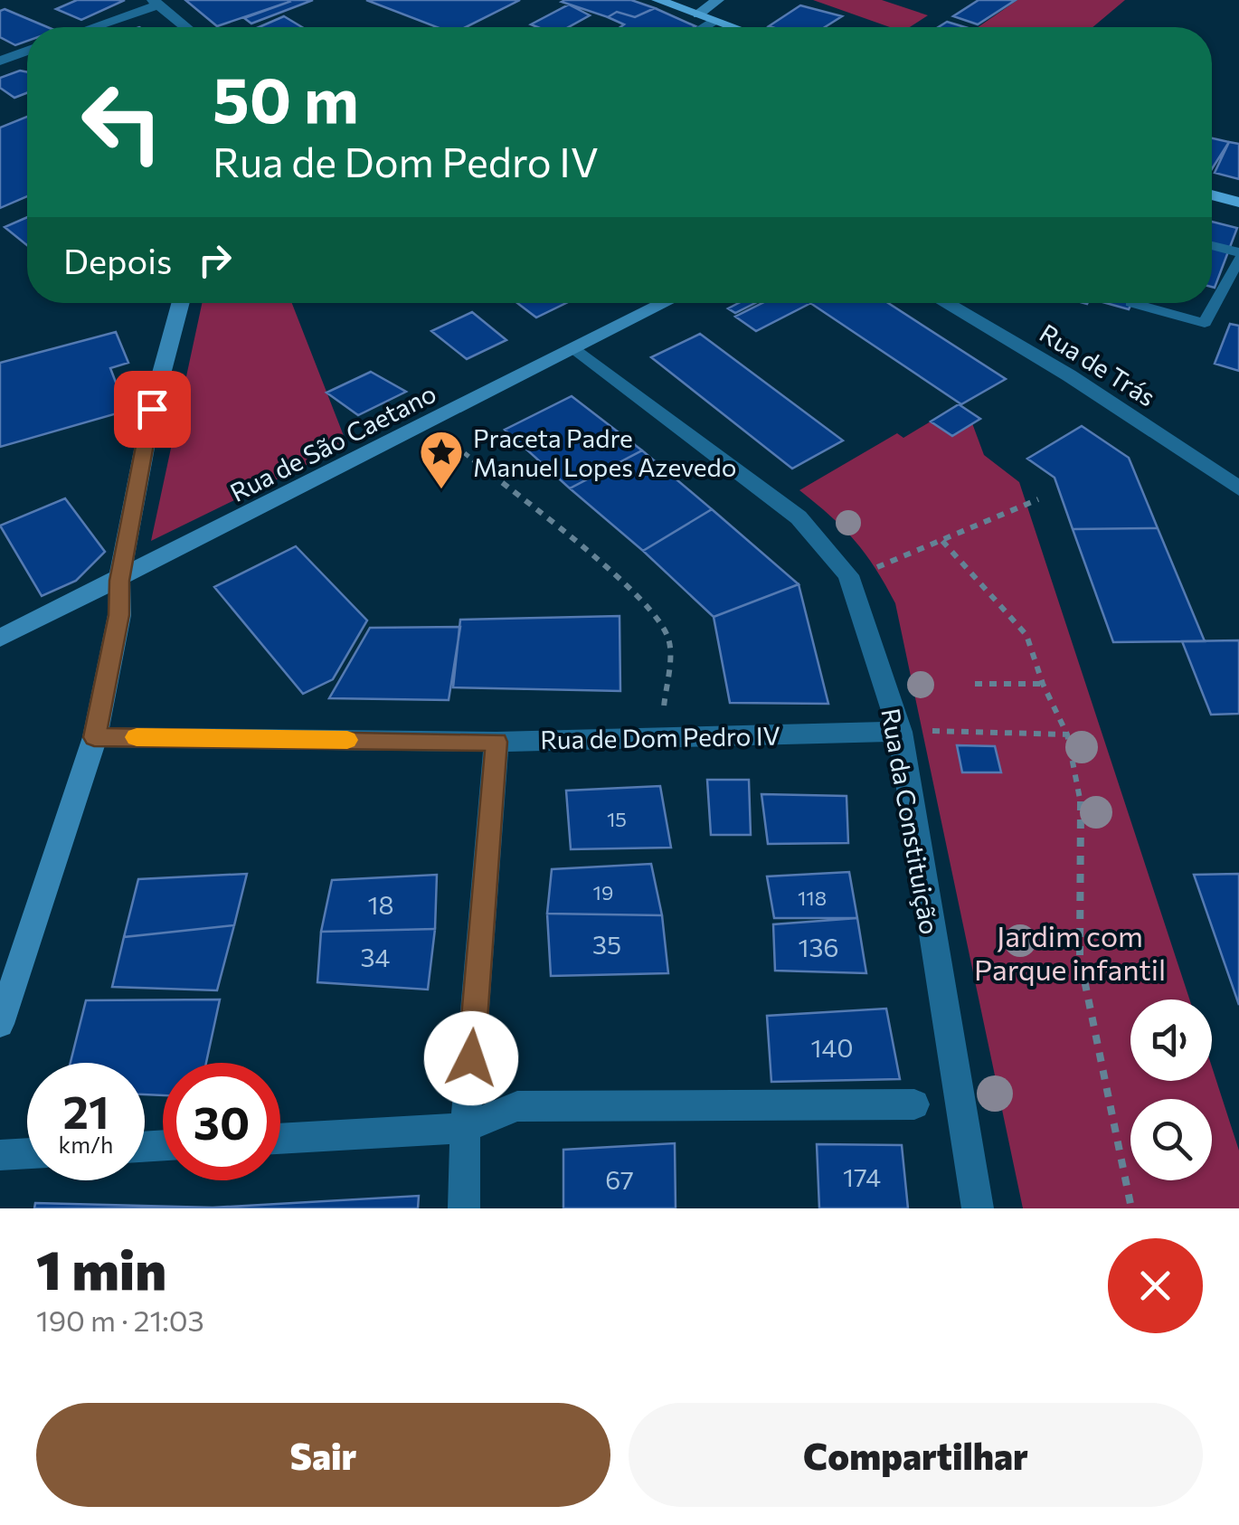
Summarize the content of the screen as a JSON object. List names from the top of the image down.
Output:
{
  "streets": {
    "street": [
      "Rua de Trás",
      "Rua de São Caetano",
      "Rua de Dom Pedro IV",
      "Rua da Constituição"
    ]
  },
  "crossings": [
    ["Rua de São Caetano", "Rua da Constituição"],
    ["Rua de Dom Pedro IV", "Rua da Constituição"]
  ],
  "parks": ["Jardim com Parque infantil"],
  "places": {
    "place": ["Praceta Padre Manuel Lopes Azevedo"]
  },
  "house_numbers": [
    "15",
    "19",
    "118",
    "18",
    "35",
    "136",
    "34",
    "140",
    "174",
    "67"
  ],
  "page": {
    "turn": ["50 m", "Rua de Dom Pedro IV"],
    "then": "Depois",
    "speed": "21 km/h",
    "limit": "30",
    "heading": ["1 min", "190 m · 21:03"],
    "buttons": ["Sair", "Compartilhar"]
  }
}
